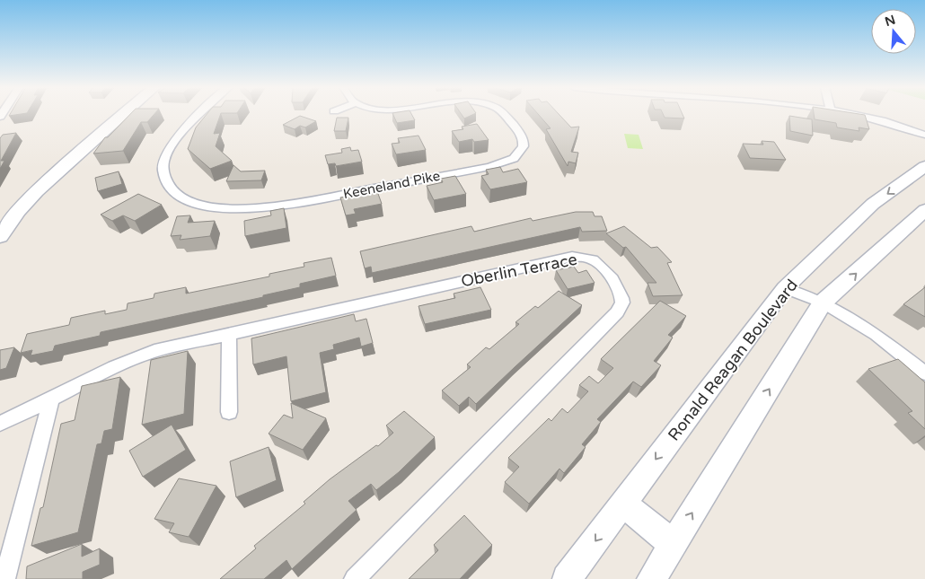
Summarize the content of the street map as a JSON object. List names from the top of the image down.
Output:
{
  "streets": {
    "main road": ["Ronald Reagan Boulevard"],
    "street": ["Keeneland Pike", "Oberlin Terrace"]
  },
  "north": "top"
}
